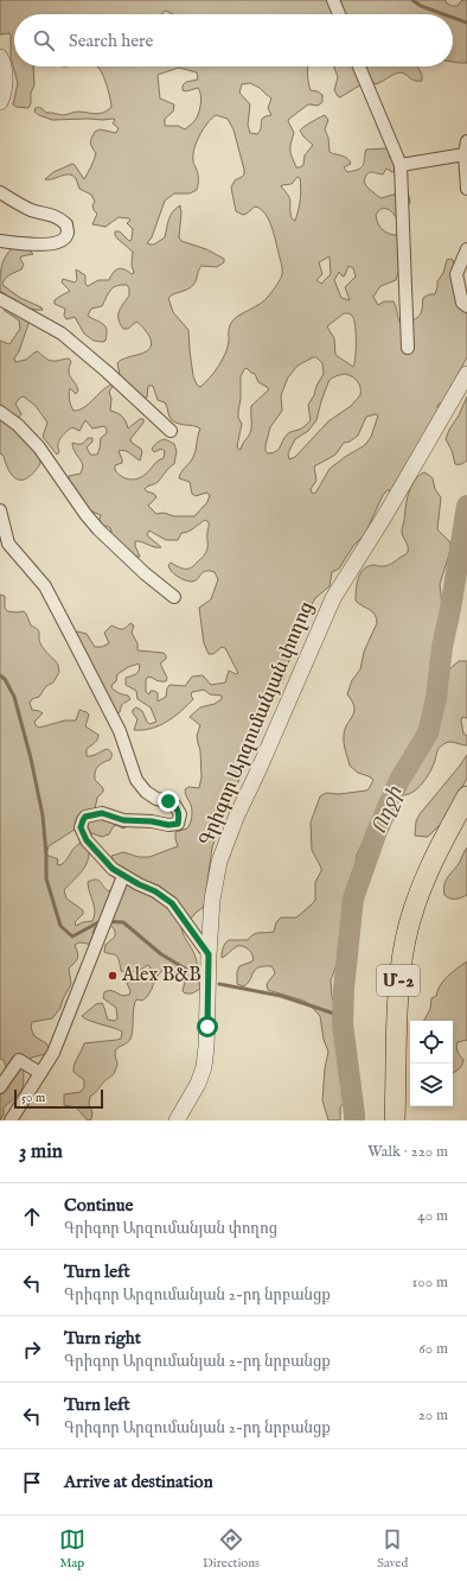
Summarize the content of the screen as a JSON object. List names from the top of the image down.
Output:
{
  "streets": {
    "highway": ["Մ-2"],
    "street": ["Գրիգոր Արզումանյան փողոց"]
  },
  "water": ["Ողջի"],
  "places": ["Alex B&B"],
  "scale_bar": "50 m",
  "page": {
    "search": "Search here",
    "scale": "50 m",
    "heading": ["3 min", "Walk · 220 m"],
    "list": [
      ["Continue", "Գրիգոր Արզումանյան փողոց", "40 m"],
      ["Turn left", "Գրիգոր Արզումանյան 2-րդ նրբանցք", "100 m"],
      ["Turn right", "Գրիգոր Արզումանյան 2-րդ նրբանցք", "60 m"],
      ["Turn left", "Գրիգոր Արզումանյան 2-րդ նրբանցք", "20 m"],
      "Arrive at destination"
    ],
    "nav": ["Map", "Directions", "Saved"]
  }
}
